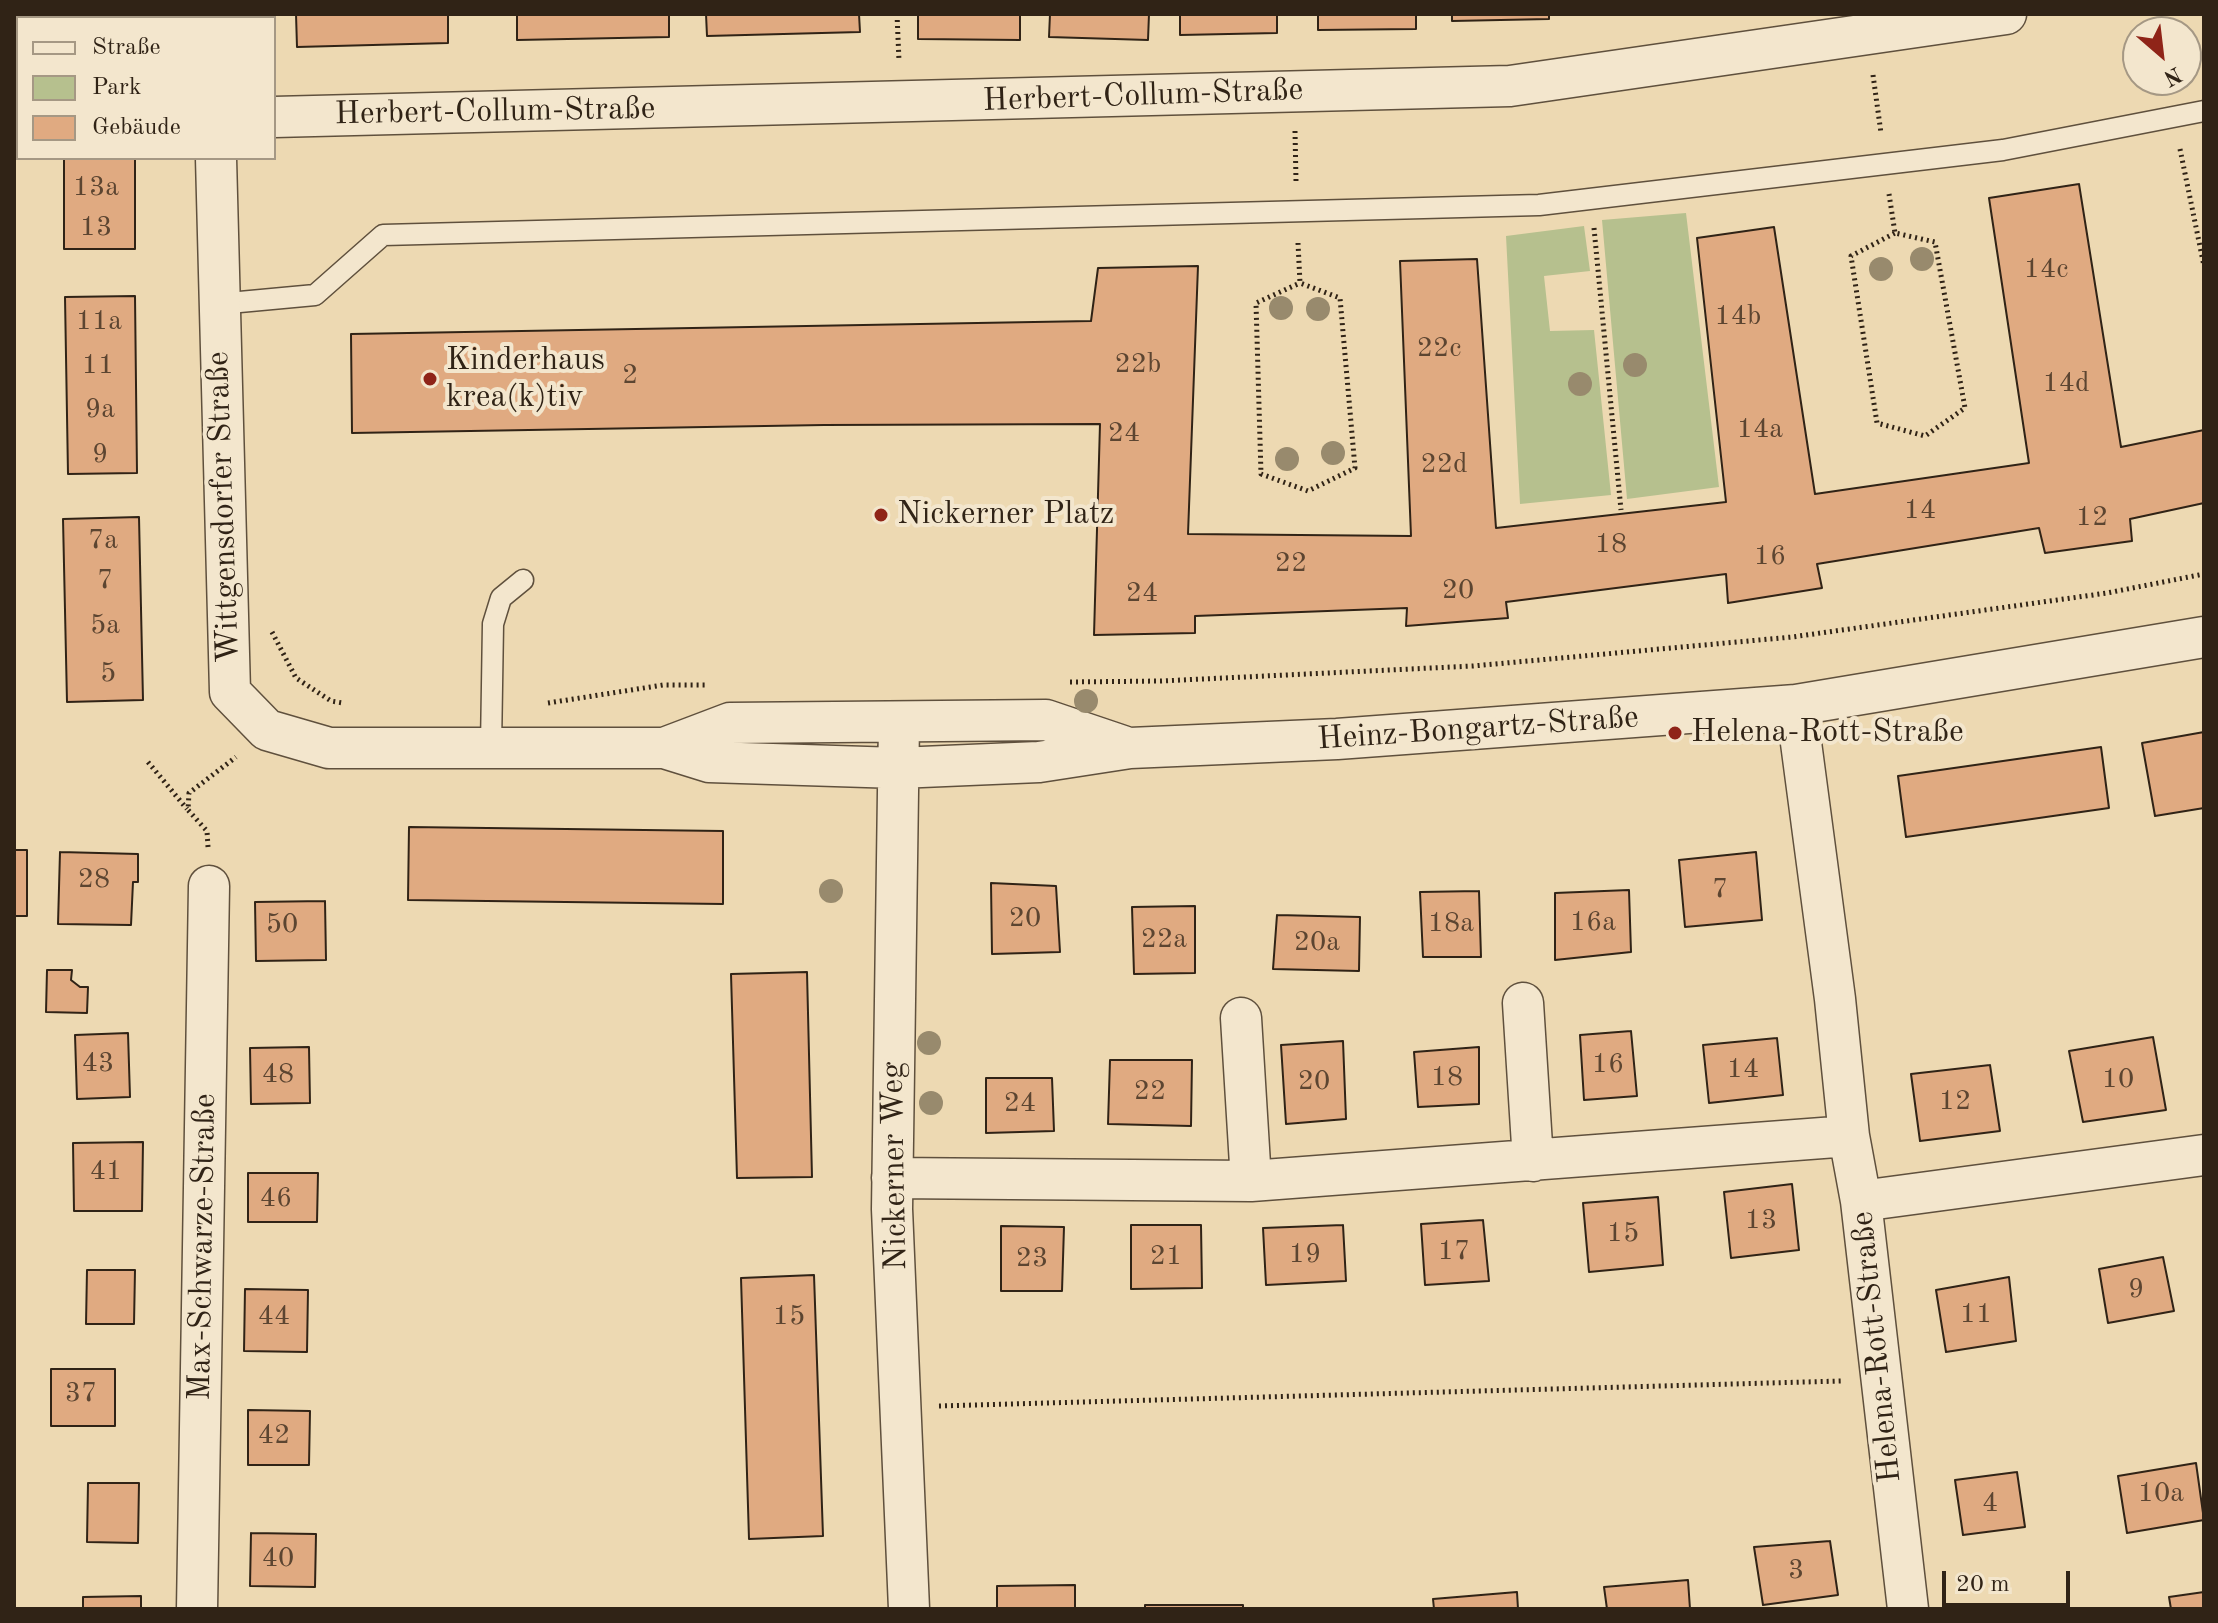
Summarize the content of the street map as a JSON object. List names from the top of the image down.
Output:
{
  "streets": {
    "street": [
      "Herbert-Collum-Straße",
      "Wittgensdorfer Straße",
      "Heinz-Bongartz-Straße",
      "Nickerner Weg",
      "Max-Schwarze-Straße",
      "Helena-Rott-Straße"
    ]
  },
  "crossings": [
    ["Wittgensdorfer Straße", "Heinz-Bongartz-Straße"],
    ["Wittgensdorfer Straße", "Nickerner Weg"],
    ["Heinz-Bongartz-Straße", "Nickerner Weg"],
    ["Heinz-Bongartz-Straße", "Helena-Rott-Straße"]
  ],
  "places": ["Kinderhaus krea(k)tiv", "Nickerner Platz", "Helena-Rott-Straße"],
  "house_numbers": [
    "13a",
    "13",
    "14c",
    "14b",
    "11a",
    "22c",
    "22b",
    "11",
    "2",
    "14d",
    "9a",
    "14a",
    "24",
    "9",
    "22d",
    "14",
    "12",
    "7a",
    "18",
    "16",
    "22",
    "7",
    "20",
    "24",
    "5a",
    "5",
    "28",
    "7",
    "20",
    "16a",
    "18a",
    "50",
    "22a",
    "20a",
    "43",
    "16",
    "14",
    "48",
    "18",
    "10",
    "20",
    "22",
    "12",
    "24",
    "41",
    "46",
    "13",
    "15",
    "17",
    "19",
    "21",
    "23",
    "9",
    "11",
    "44",
    "15",
    "37",
    "42",
    "10a",
    "4",
    "40",
    "3"
  ],
  "legend": ["Straße", "Park", "Gebäude"],
  "scale_bar": "20 m",
  "north": "bottom right"
}
